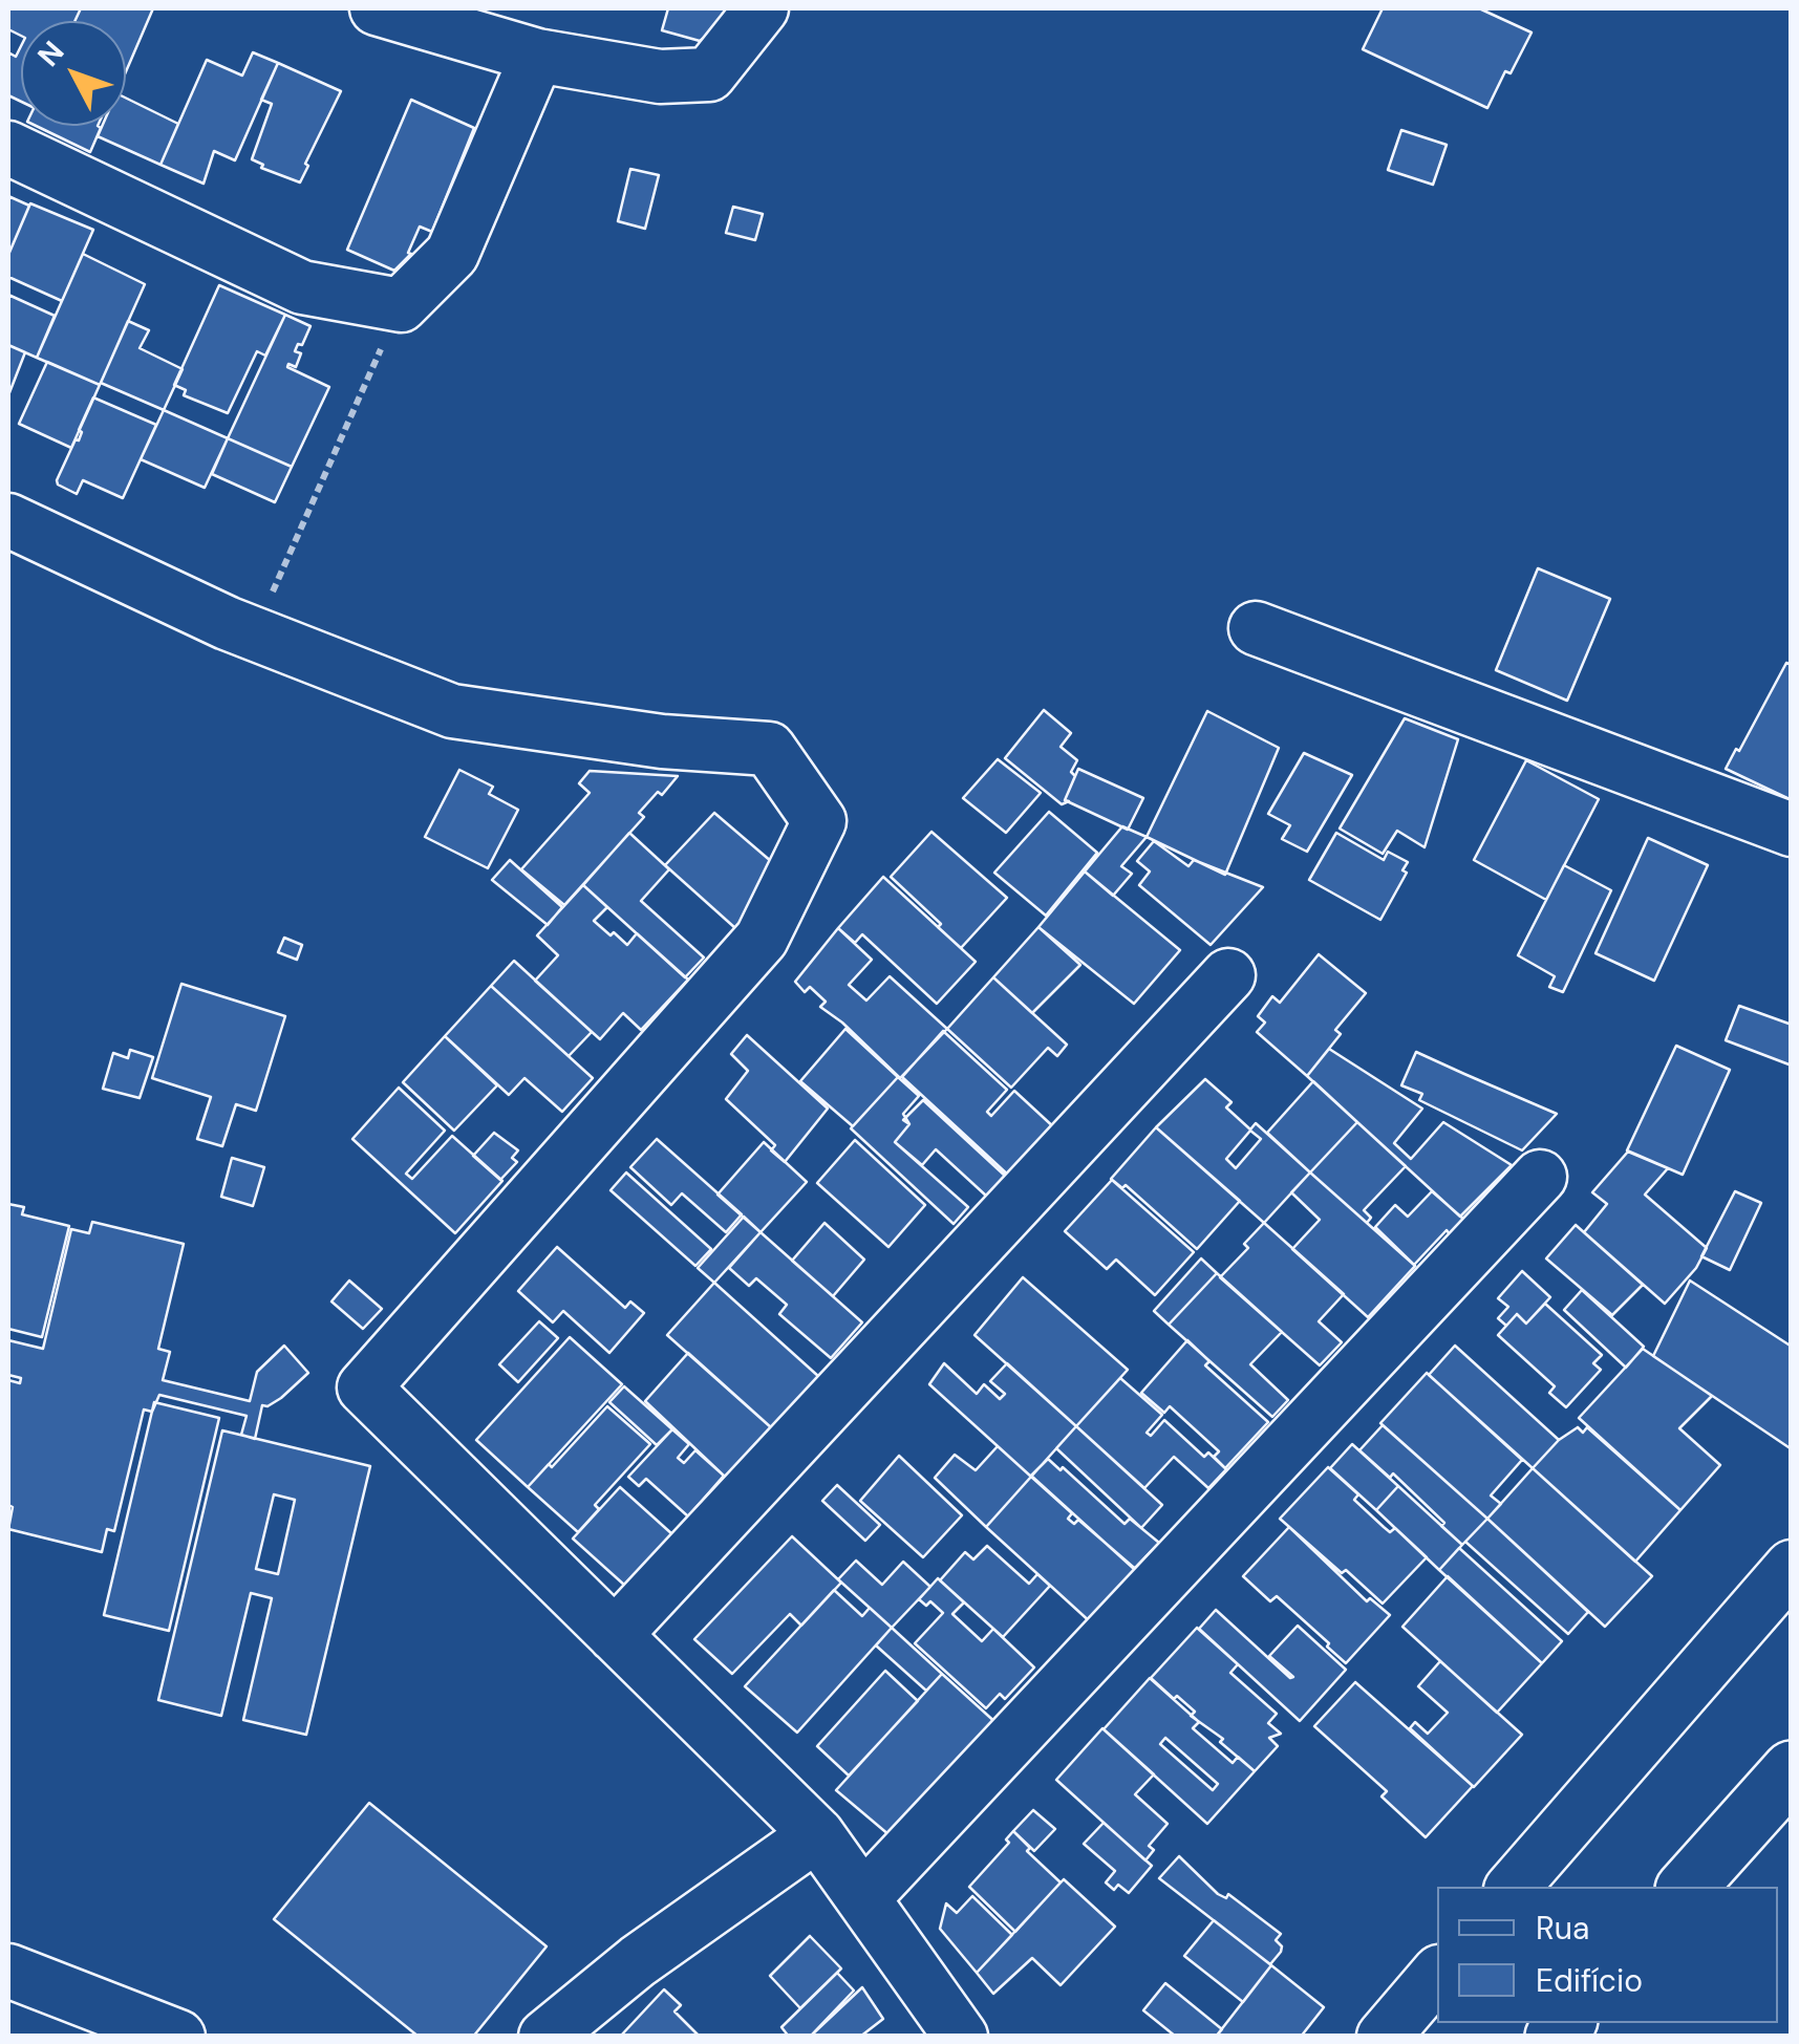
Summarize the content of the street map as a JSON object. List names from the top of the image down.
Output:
{
  "legend": ["Rua", "Edifício"],
  "north": "top left"
}
